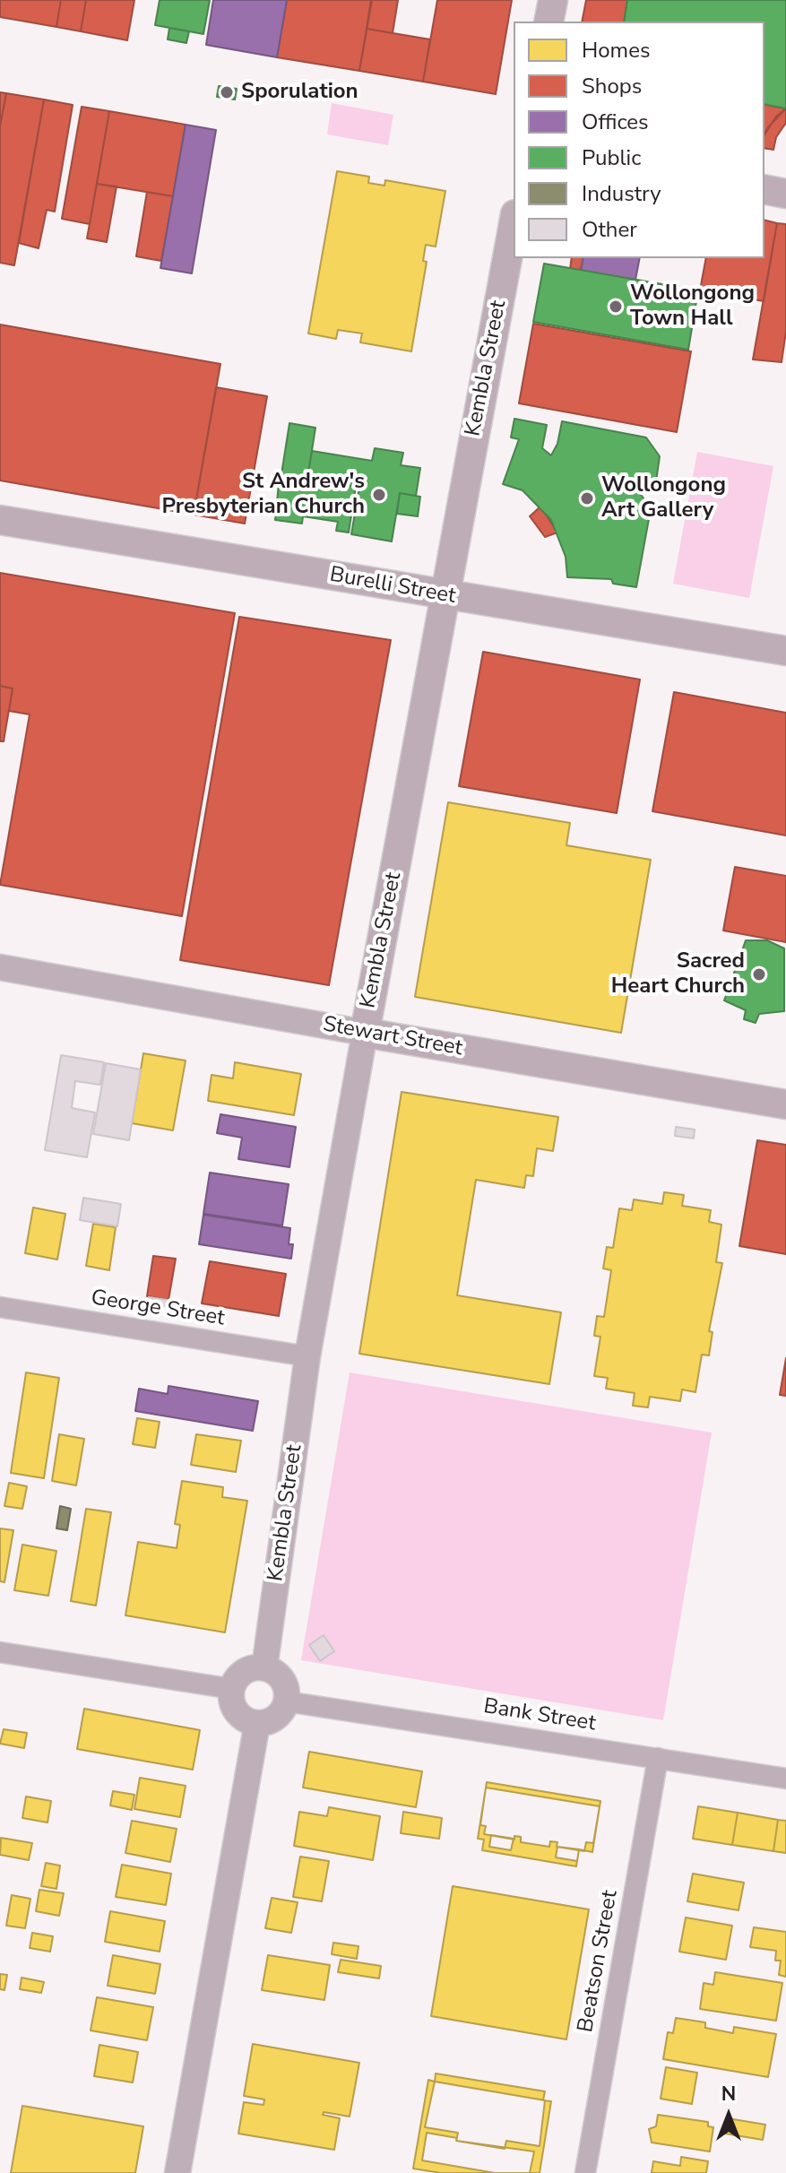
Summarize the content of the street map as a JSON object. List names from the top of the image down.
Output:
{
  "streets": {
    "main road": ["Kembla Street", "Burelli Street", "Stewart Street"],
    "street": ["George Street", "Bank Street", "Beatson Street"]
  },
  "crossings": [
    ["Kembla Street", "Burelli Street"],
    ["Kembla Street", "Stewart Street"],
    ["Kembla Street", "George Street"],
    ["Kembla Street", "Bank Street"],
    ["Bank Street", "Beatson Street"]
  ],
  "places": [
    "Sporulation",
    "Wollongong Town Hall",
    "St Andrew's Presbyterian Church",
    "Wollongong Art Gallery",
    "Sacred Heart Church"
  ],
  "legend": [
    "Homes",
    "Shops",
    "Offices",
    "Public",
    "Industry",
    "Other"
  ],
  "north": "top"
}
